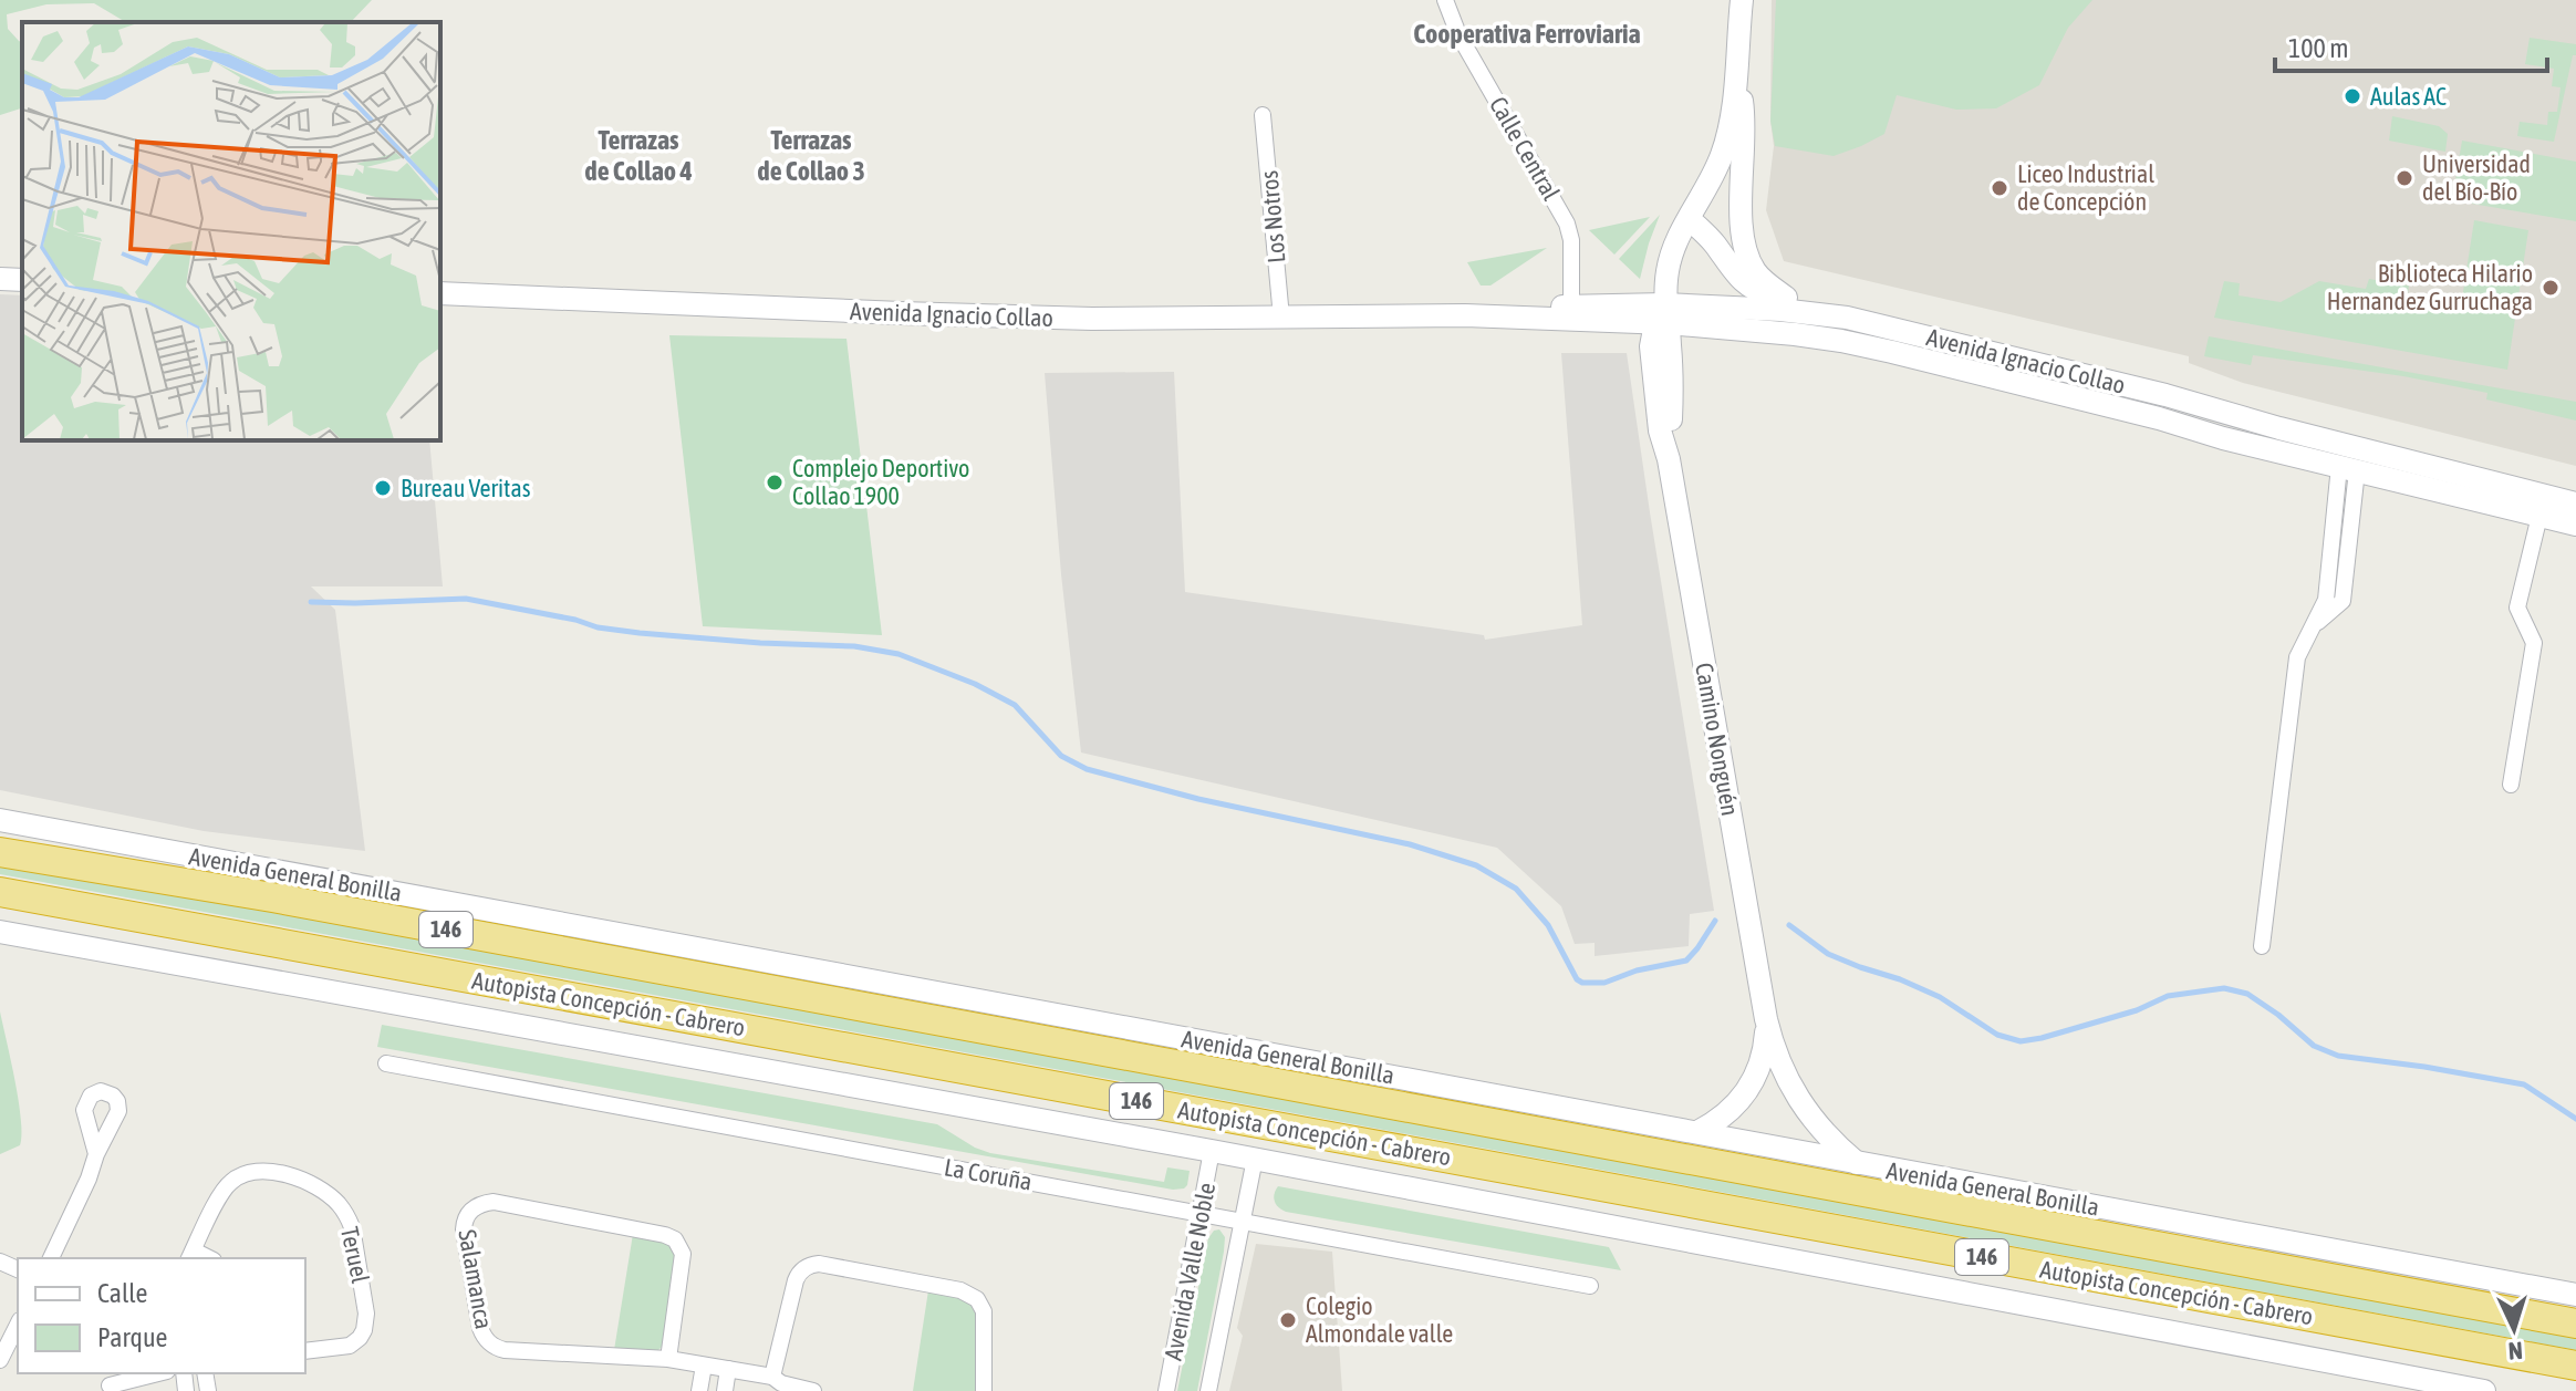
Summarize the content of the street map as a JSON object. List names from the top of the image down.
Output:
{
  "streets": {
    "highway": ["146", "Autopista Concepción - Cabrero"],
    "main road": ["Avenida Ignacio Collao", "Camino Nonguén", "Avenida General Bonilla"],
    "street": [
      "Calle Central",
      "Los Notros",
      "La Coruña",
      "Teruel",
      "Avenida Valle Noble",
      "Salamanca"
    ]
  },
  "crossings": [
    ["Calle Central", "Avenida Ignacio Collao"],
    ["Los Notros", "Avenida Ignacio Collao"],
    ["Avenida Ignacio Collao", "Camino Nonguén"],
    ["Camino Nonguén", "Avenida General Bonilla"],
    ["La Coruña", "Avenida Valle Noble"]
  ],
  "districts": ["Cooperativa Ferroviaria", "Terrazas de Collao 4", "Terrazas de Collao 3"],
  "places": [
    "Aulas AC",
    "Universidad del Bío-Bío",
    "Liceo Industrial de Concepción",
    "Biblioteca Hilario Hernandez Gurruchaga",
    "Complejo Deportivo Collao 1900",
    "Bureau Veritas",
    "Colegio Almondale valle"
  ],
  "legend": ["Calle", "Parque"],
  "scale_bar": "100 m",
  "north": "bottom"
}
